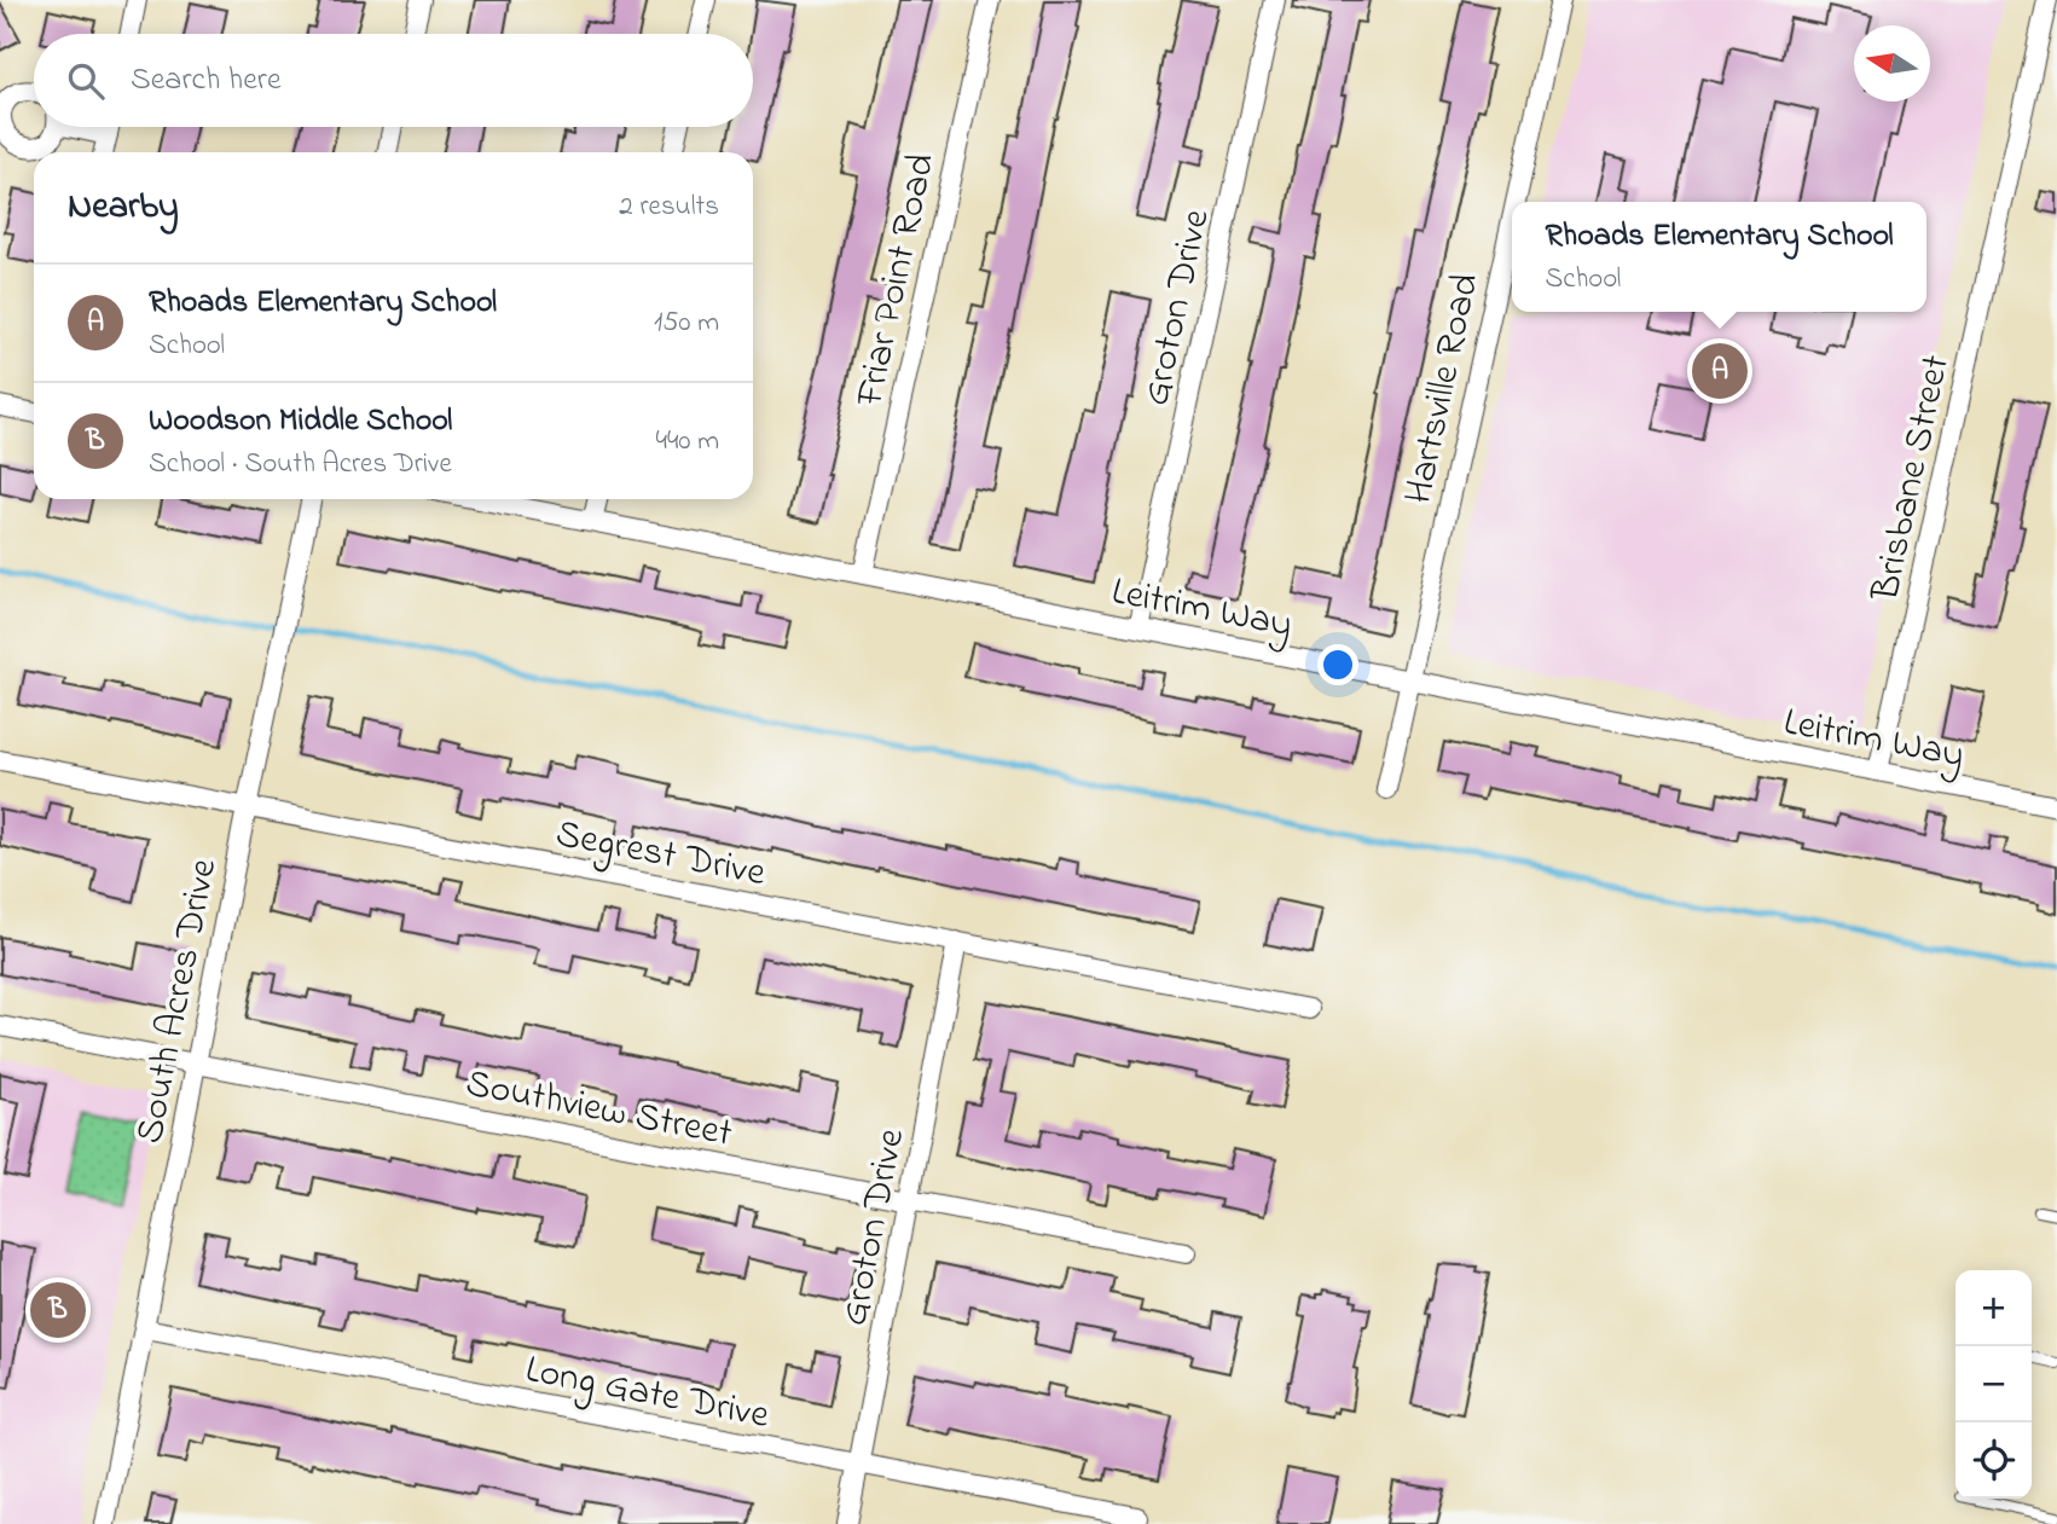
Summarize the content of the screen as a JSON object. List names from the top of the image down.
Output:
{
  "streets": {
    "street": [
      "Friar Point Road",
      "Groton Drive",
      "Hartsville Road",
      "Brisbane Street",
      "Leitrim Way",
      "Segrest Drive",
      "South Acres Drive",
      "Southview Street",
      "Long Gate Drive"
    ]
  },
  "crossings": [
    ["Friar Point Road", "Leitrim Way"],
    ["Groton Drive", "Leitrim Way"],
    ["Groton Drive", "Segrest Drive"],
    ["Groton Drive", "Southview Street"],
    ["Groton Drive", "Long Gate Drive"],
    ["Hartsville Road", "Leitrim Way"],
    ["Brisbane Street", "Leitrim Way"],
    ["Segrest Drive", "South Acres Drive"],
    ["South Acres Drive", "Southview Street"],
    ["South Acres Drive", "Long Gate Drive"]
  ],
  "north": "left",
  "page": {
    "search": "Search here",
    "heading": ["Nearby", "2 results"],
    "popup": ["Rhoads Elementary School", "School"],
    "list": [
      {
        "mark": "A",
        "name": "Rhoads Elementary School",
        "note": "School",
        "value": "150 m"
      },
      {
        "mark": "B",
        "name": "Woodson Middle School",
        "note": "School · South Acres Drive",
        "value": "440 m"
      }
    ],
    "pins": ["A", "B"],
    "map_buttons": ["+", "−"]
  }
}
